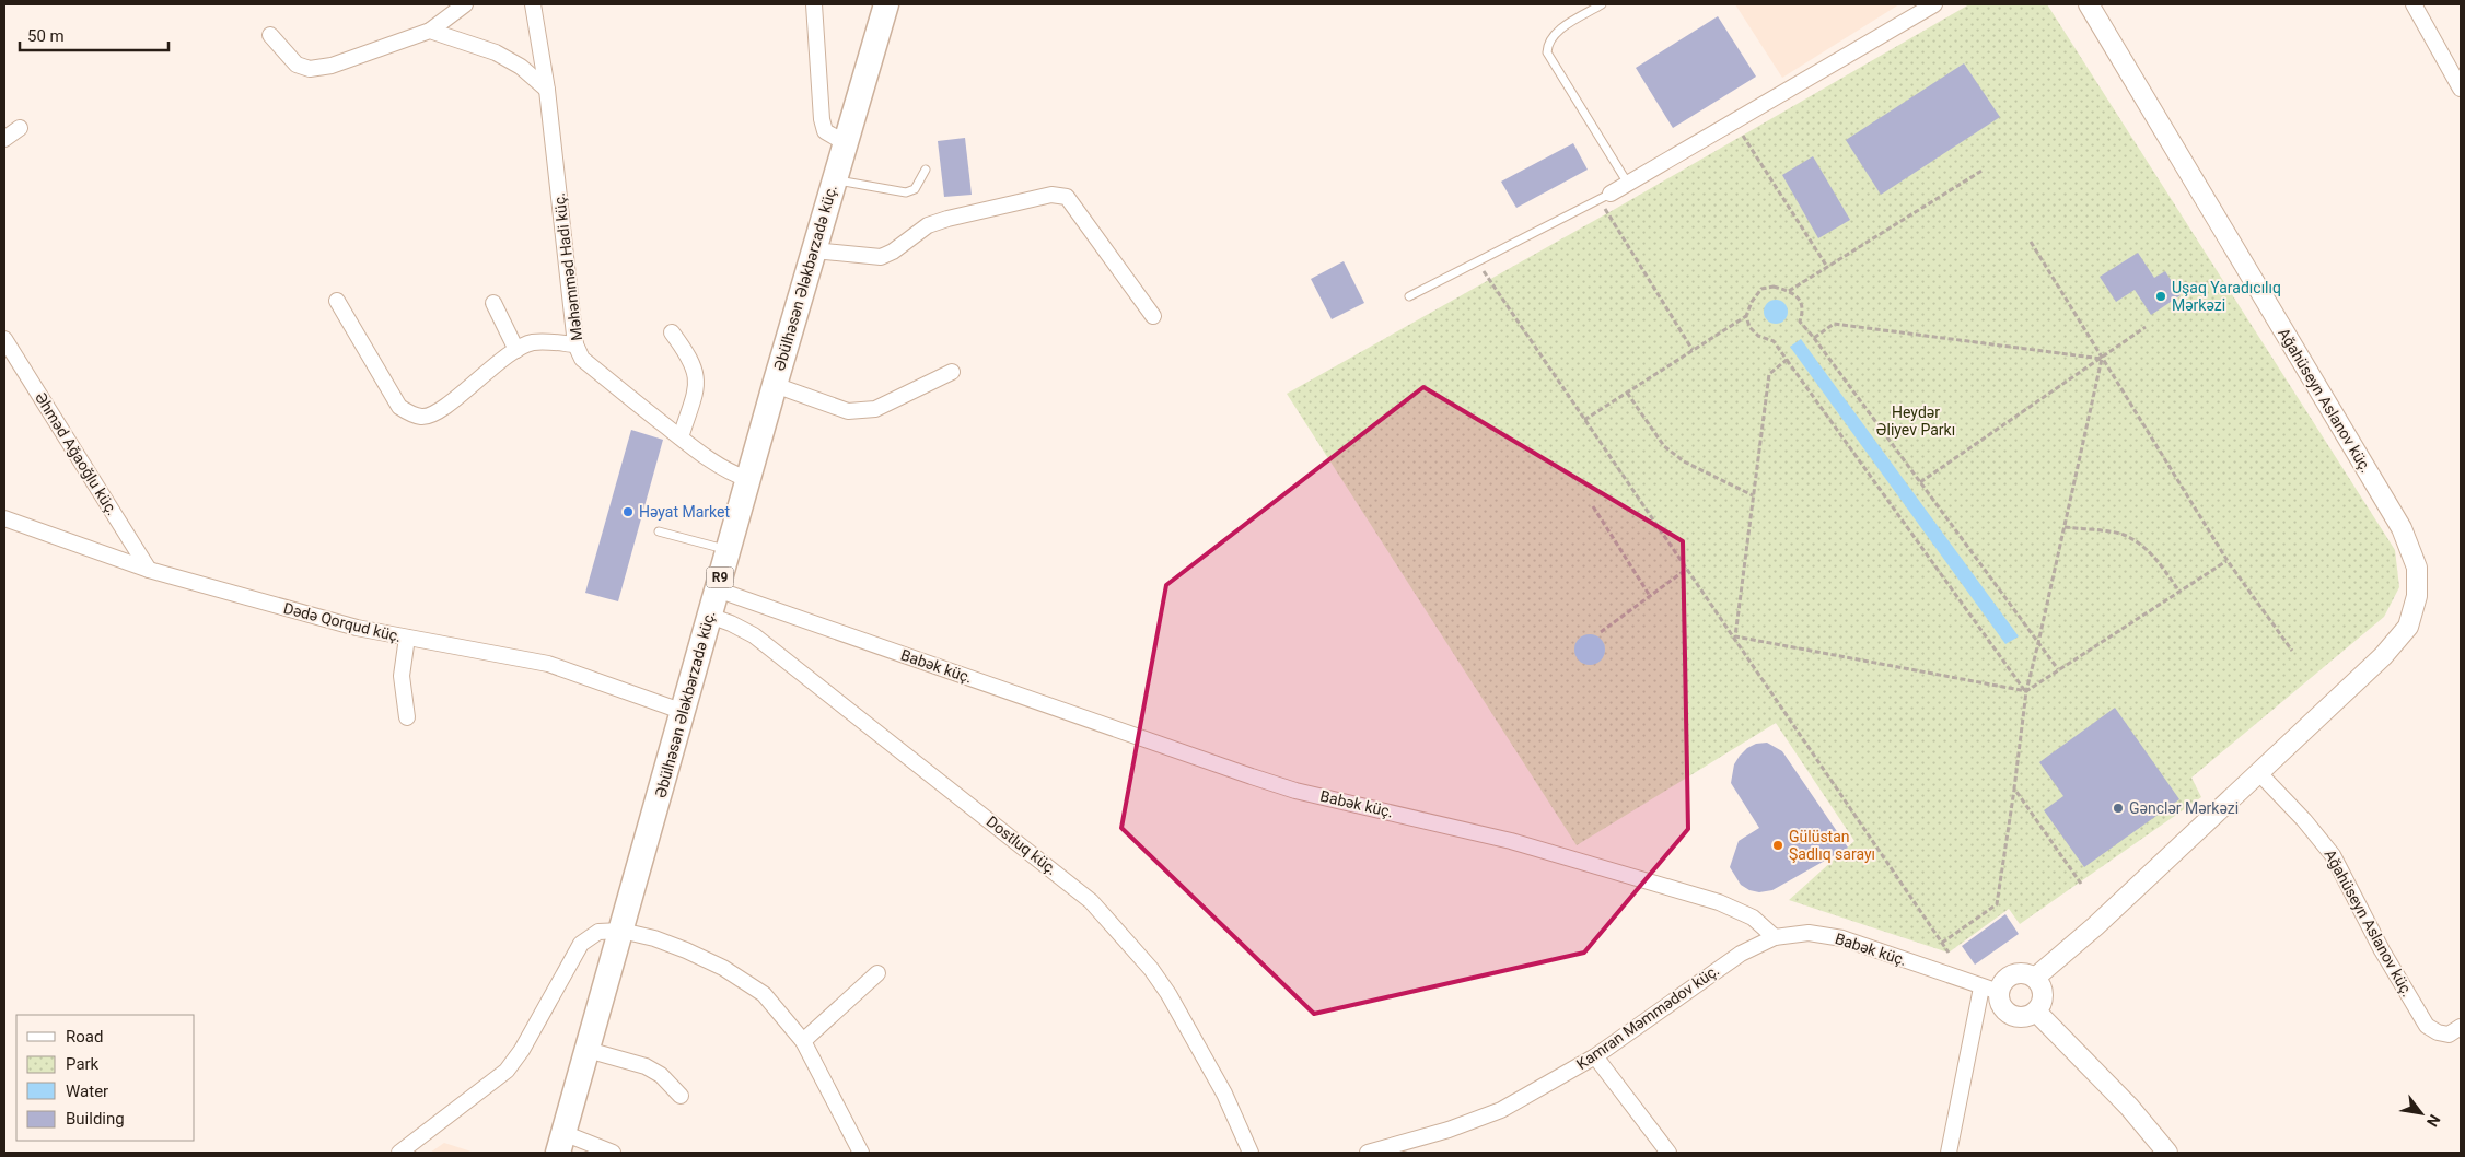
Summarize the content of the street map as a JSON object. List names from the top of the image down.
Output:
{
  "streets": {
    "main road": ["Əbülhəsən Ələkbərzadə küç.", "R9"],
    "street": [
      "Məhəmməd Hadi küç.",
      "Ağahüseyn Aslanov küç.",
      "Əhməd Ağaoğlu küç.",
      "Dədə Qorqud küç.",
      "Babək küç.",
      "Dostluq küç.",
      "Kamran Məmmədov küç."
    ]
  },
  "crossings": [
    ["Məhəmməd Hadi küç.", "Əbülhəsən Ələkbərzadə küç."],
    ["Əbülhəsən Ələkbərzadə küç.", "Dədə Qorqud küç."],
    ["Əbülhəsən Ələkbərzadə küç.", "Babək küç."],
    ["Əbülhəsən Ələkbərzadə küç.", "Dostluq küç."],
    ["Ağahüseyn Aslanov küç.", "Babək küç."],
    ["Əhməd Ağaoğlu küç.", "Dədə Qorqud küç."],
    ["Babək küç.", "Kamran Məmmədov küç."]
  ],
  "parks": ["Heydər Əliyev Parkı"],
  "places": [
    "Uşaq Yaradıcılıq Mərkəzi",
    "Həyat Market",
    "Gənclər Mərkəzi",
    "Gülüstan Şadlıq sarayı"
  ],
  "legend": [
    "Road",
    "Park",
    "Water",
    "Building"
  ],
  "scale_bar": "50 m",
  "north": "bottom right"
}
